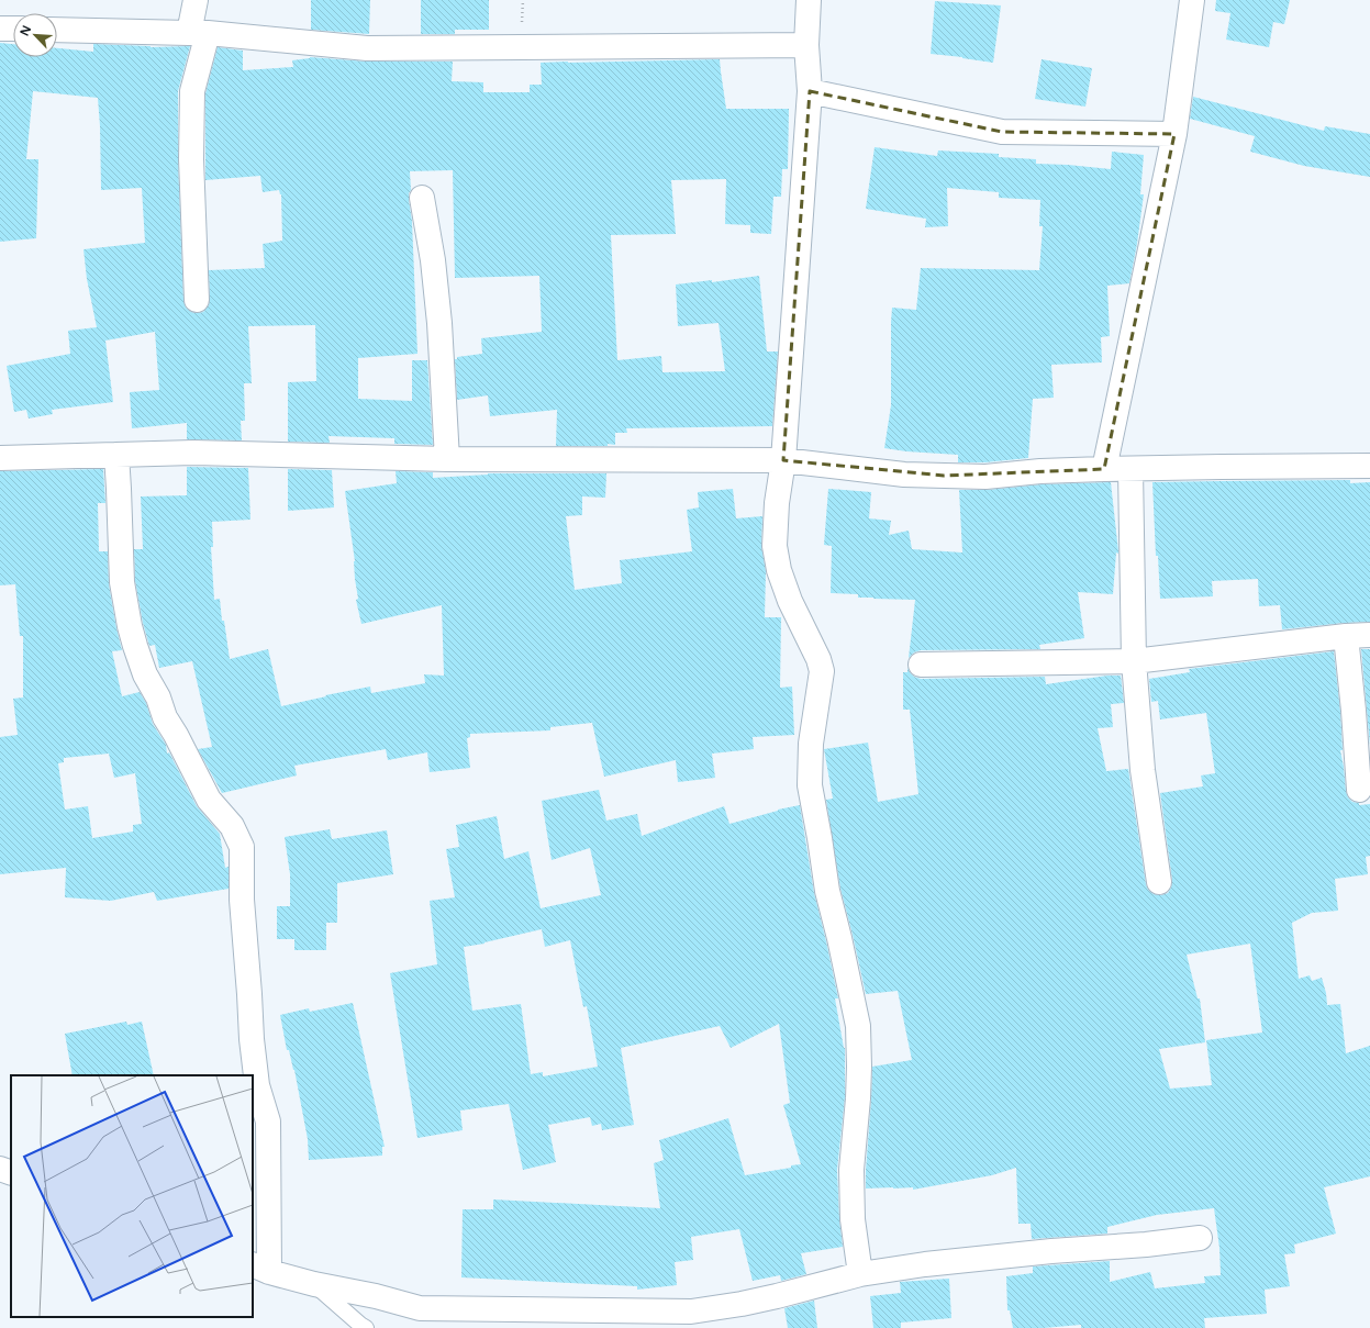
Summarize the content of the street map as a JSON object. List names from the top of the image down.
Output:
{
  "north": "top left"
}
